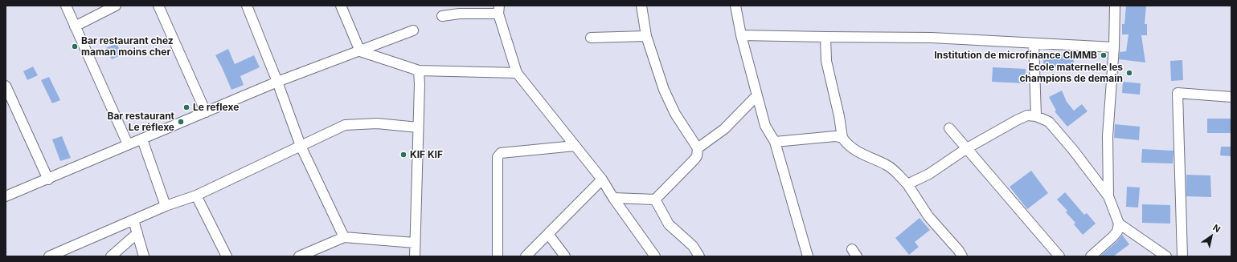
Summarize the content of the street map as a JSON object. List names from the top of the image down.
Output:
{
  "places": [
    "Bar restaurant chez maman moins cher",
    "Institution de microfinance CIMMB",
    "Ecole maternelle les champions de demain",
    "Le reflexe",
    "Bar restaurant Le réflexe",
    "KIF KIF"
  ],
  "north": "top right"
}
